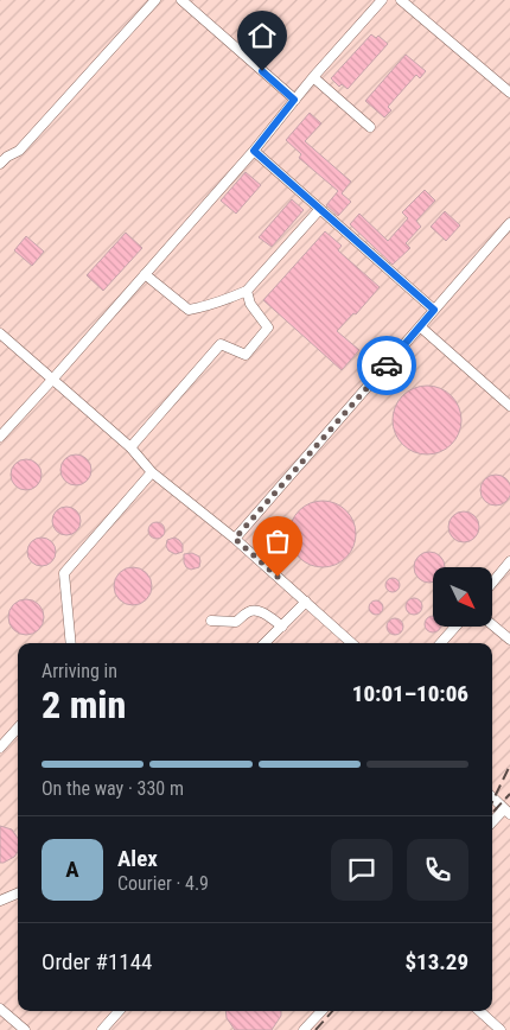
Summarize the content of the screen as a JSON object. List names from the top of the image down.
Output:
{
  "north": "bottom right",
  "page": {
    "heading": ["2 min", "Arriving in", "10:01–10:06"],
    "panel": [
      "Alex",
      "Courier · 4.9",
      "Order #1144",
      "$13.29"
    ],
    "bar": "On the way · 330 m",
    "round": "A"
  }
}
